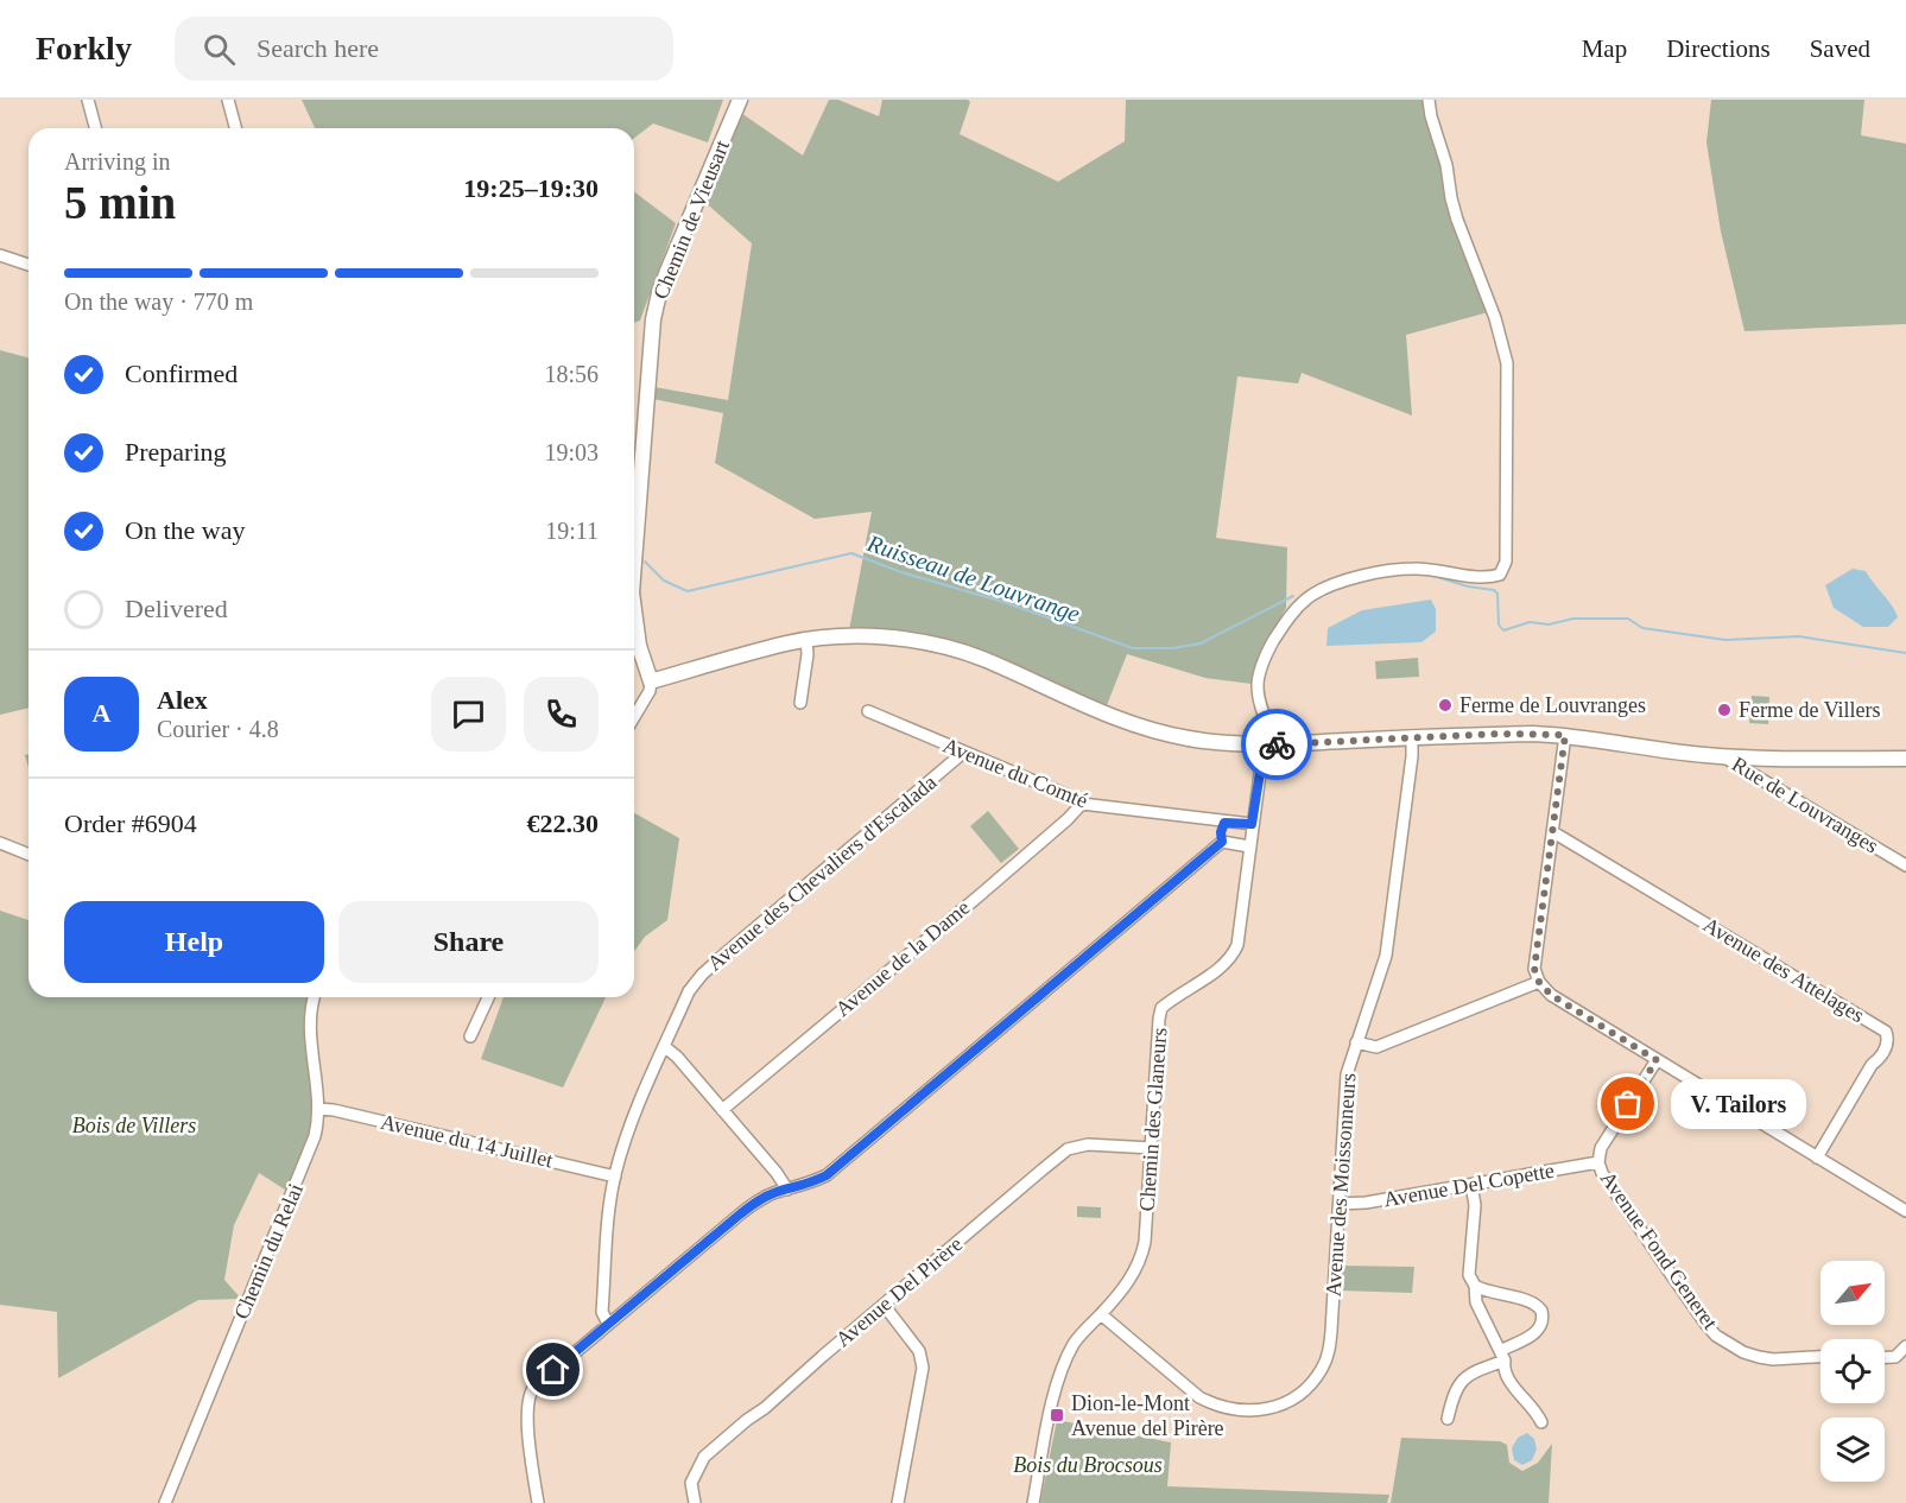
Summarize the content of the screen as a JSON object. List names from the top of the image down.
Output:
{
  "streets": {
    "street": [
      "Chemin de Vieusart",
      "Avenue du Comté",
      "Rue de Louvranges",
      "Avenue des Chevaliers d'Escalada",
      "Avenue de la Dame",
      "Avenue des Attelages",
      "Chemin des Glaneurs",
      "Avenue du 14 Juillet",
      "Avenue des Moissonneurs",
      "Avenue Del Copette",
      "Avenue Fond Generet",
      "Chemin du Relai",
      "Avenue Del Pirère"
    ]
  },
  "crossings": [
    ["Chemin de Vieusart", "Rue de Louvranges"],
    ["Avenue du Comté", "Avenue des Chevaliers d'Escalada"],
    ["Avenue du Comté", "Avenue de la Dame"],
    ["Avenue du Comté", "Chemin des Glaneurs"],
    ["Rue de Louvranges", "Chemin des Glaneurs"],
    ["Rue de Louvranges", "Avenue des Moissonneurs"],
    ["Avenue des Chevaliers d'Escalada", "Avenue du 14 Juillet"],
    ["Chemin des Glaneurs", "Avenue des Moissonneurs"],
    ["Chemin des Glaneurs", "Avenue Del Pirère"],
    ["Avenue du 14 Juillet", "Chemin du Relai"],
    ["Avenue des Moissonneurs", "Avenue Del Copette"],
    ["Avenue Del Copette", "Avenue Fond Generet"]
  ],
  "water": ["Ruisseau de Louvrange"],
  "parks": ["Bois de Villers", "Bois du Brocsous"],
  "places": {
    "other": ["Ferme de Louvranges", "Ferme de Villers", "V. Tailors"],
    "transit": ["Dion-le-Mont Avenue del Pirère"]
  },
  "north": "top right",
  "page": {
    "header": "Forkly",
    "search": "Search here",
    "nav": ["Map", "Directions", "Saved"],
    "heading": ["5 min", "Arriving in", "19:25–19:30"],
    "panel": [
      "Alex",
      "Courier · 4.8",
      "Order #6904",
      "€22.30"
    ],
    "bar": "On the way · 770 m",
    "list": [
      ["Confirmed", "18:56"],
      ["Preparing", "19:03"],
      ["On the way", "19:11"],
      "Delivered"
    ],
    "round": "A",
    "buttons": ["Help", "Share"],
    "bubble": "V. Tailors"
  }
}
